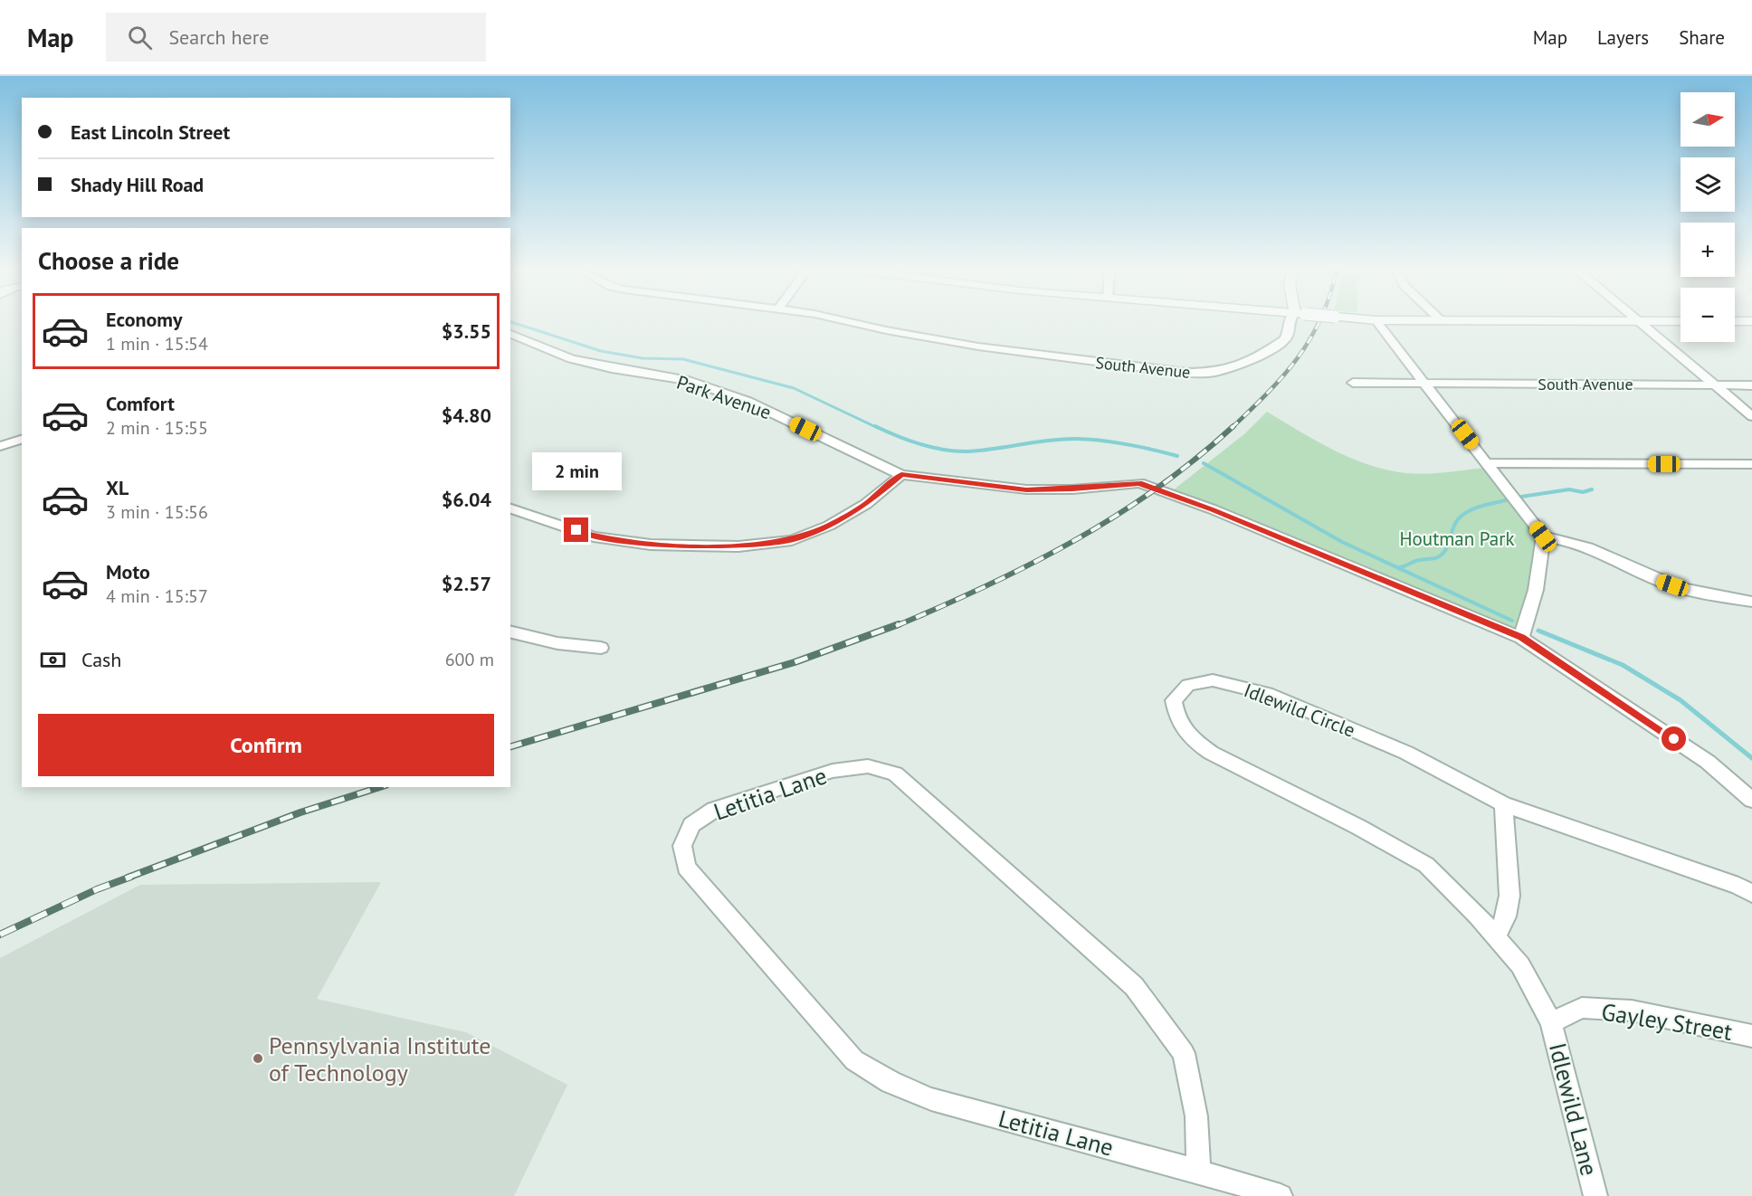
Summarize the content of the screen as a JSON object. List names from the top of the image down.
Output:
{
  "streets": {
    "street": [
      "South Avenue",
      "Park Avenue",
      "Idlewild Circle",
      "Letitia Lane",
      "Gayley Street",
      "Idlewild Lane"
    ]
  },
  "crossings": [
    ["Idlewild Circle", "Gayley Street"],
    ["Idlewild Circle", "Idlewild Lane"],
    ["Gayley Street", "Idlewild Lane"]
  ],
  "parks": ["Houtman Park"],
  "places": ["Pennsylvania Institute of Technology"],
  "north": "right",
  "page": {
    "header": "Map",
    "search": "Search here",
    "nav": ["Map", "Layers", "Share"],
    "map_buttons": ["+", "−"],
    "banner": ["East Lincoln Street", "Shady Hill Road"],
    "heading": "Choose a ride",
    "list": [
      {
        "name": "Economy",
        "note": "1 min · 15:54",
        "value": "$3.55"
      },
      {
        "name": "Comfort",
        "note": "2 min · 15:55",
        "value": "$4.80"
      },
      {
        "name": "XL",
        "note": "3 min · 15:56",
        "value": "$6.04"
      },
      {
        "name": "Moto",
        "note": "4 min · 15:57",
        "value": "$2.57"
      }
    ],
    "bubble": "2 min",
    "pay": ["Cash", "600 m"],
    "buttons": "Confirm"
  }
}
